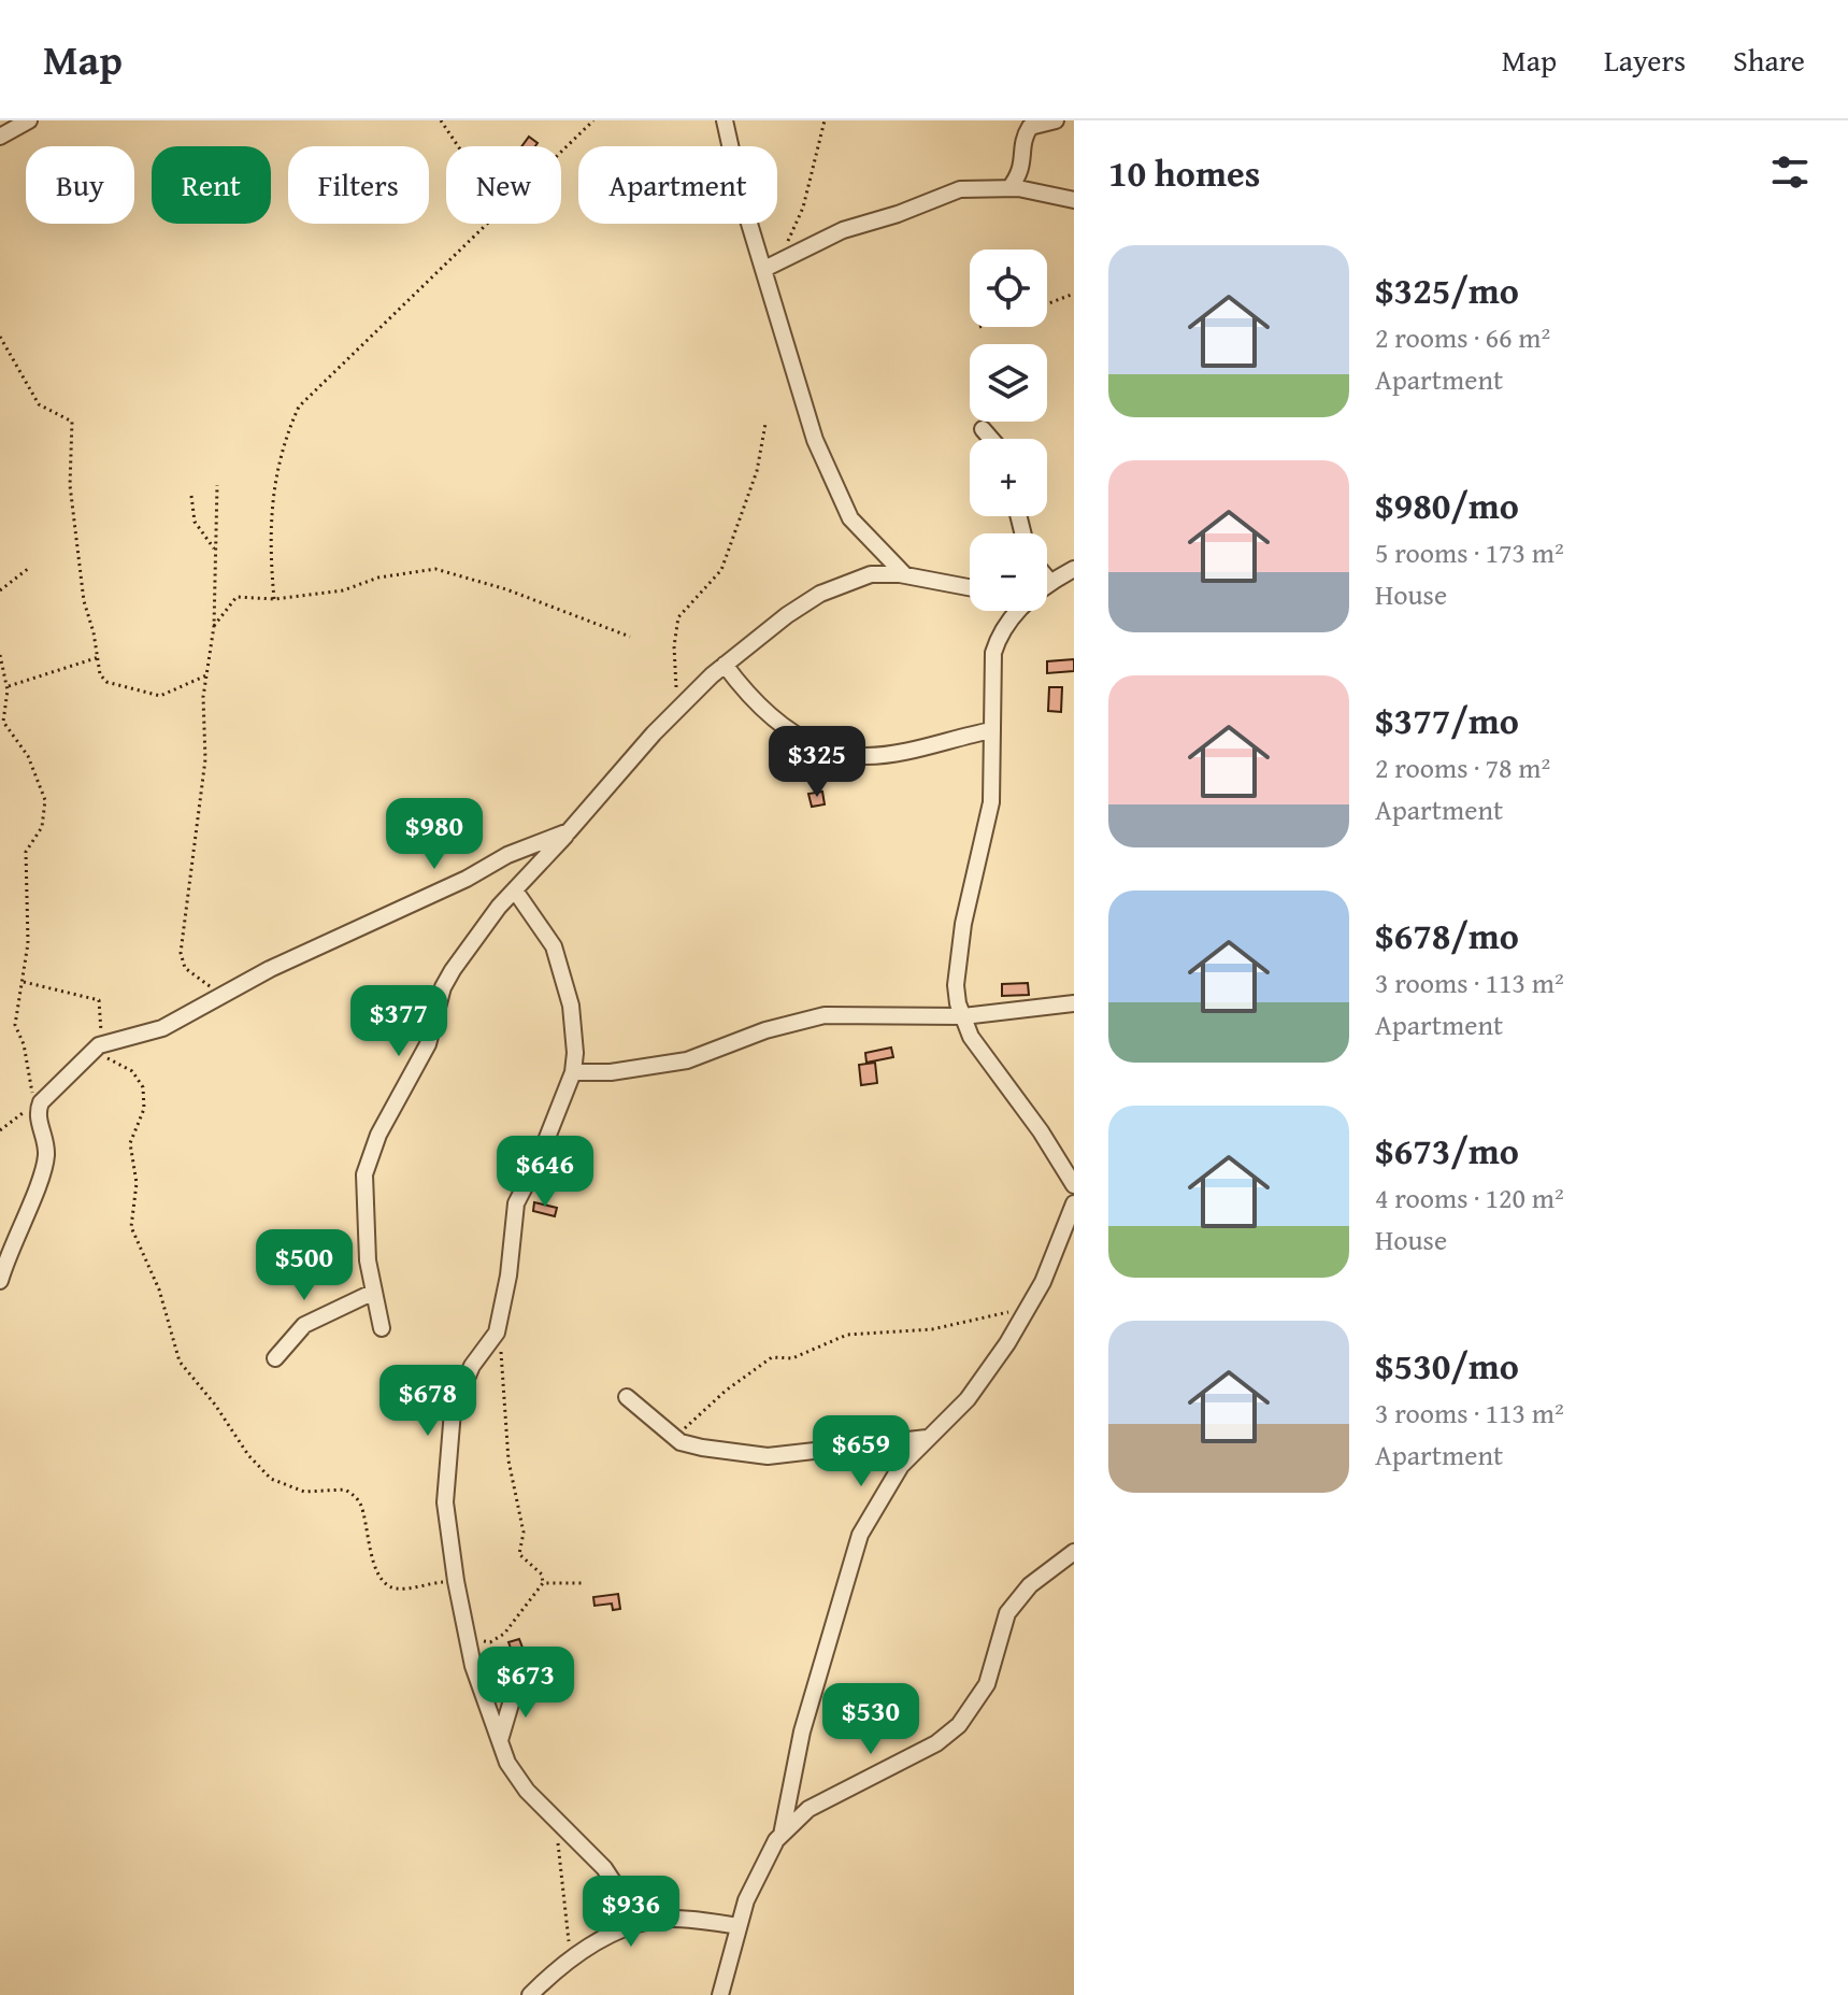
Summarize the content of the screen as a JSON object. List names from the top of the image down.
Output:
{
  "page": {
    "header": "Map",
    "nav": ["Map", "Layers", "Share"],
    "heading": "10 homes",
    "chip": [
      "Buy",
      "Rent",
      "Filters",
      "New",
      "Apartment"
    ],
    "list": [
      {
        "name": "$325/mo",
        "note": "2 rooms · 66 m² · Apartment"
      },
      {
        "name": "$980/mo",
        "note": "5 rooms · 173 m² · House"
      },
      {
        "name": "$377/mo",
        "note": "2 rooms · 78 m² · Apartment"
      },
      {
        "name": "$678/mo",
        "note": "3 rooms · 113 m² · Apartment"
      },
      {
        "name": "$673/mo",
        "note": "4 rooms · 120 m² · House"
      },
      {
        "name": "$530/mo",
        "note": "3 rooms · 113 m² · Apartment"
      }
    ],
    "map_buttons": ["+", "−"],
    "price": [
      "$325",
      "$980",
      "$377",
      "$646",
      "$500",
      "$678",
      "$659",
      "$673",
      "$530",
      "$936"
    ]
  }
}
